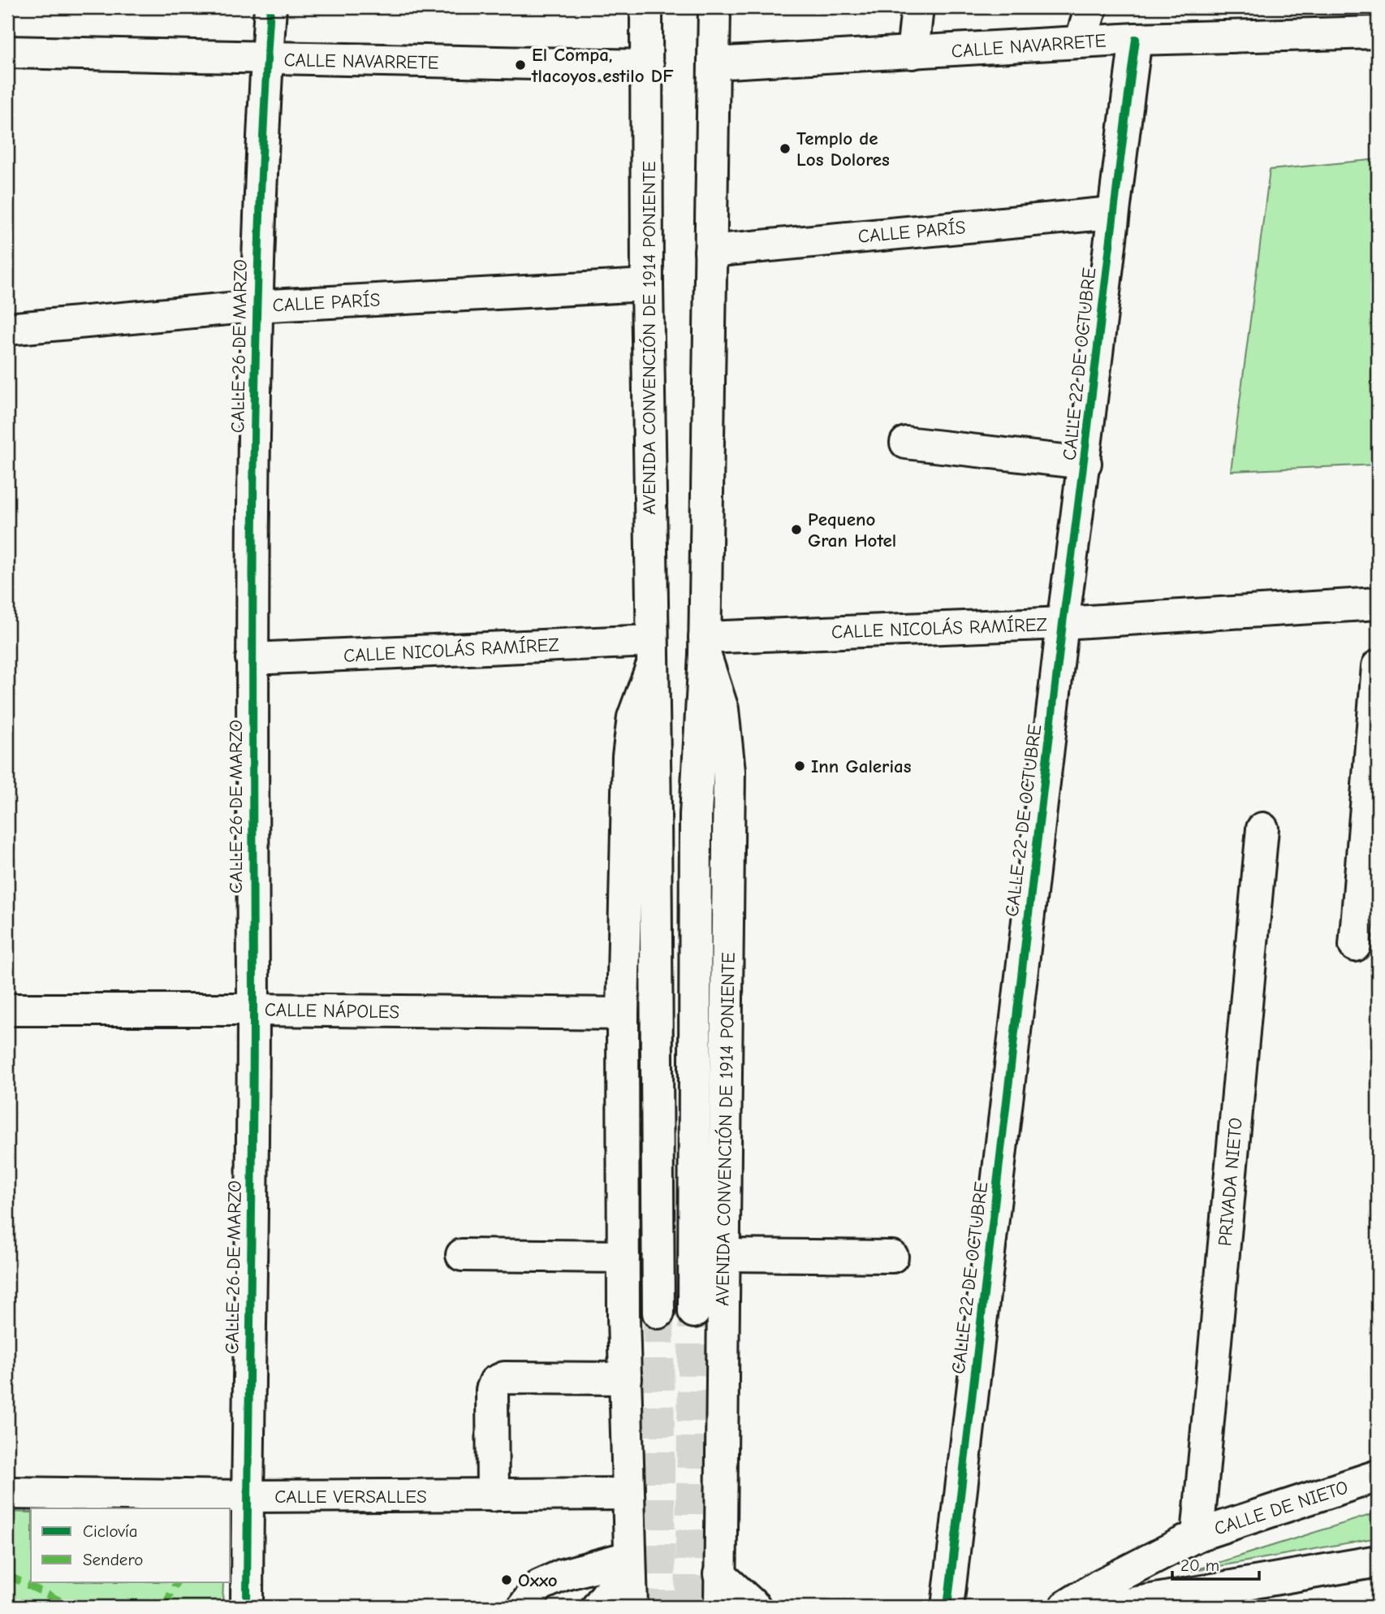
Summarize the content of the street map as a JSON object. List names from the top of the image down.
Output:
{
  "streets": {
    "street": [
      "CALLE NAVARRETE",
      "CALLE PARÍS",
      "AVENIDA CONVENCIÓN DE 1914 PONIENTE",
      "CALLE 26 DE MARZO",
      "CALLE 22 DE OCTUBRE",
      "CALLE NICOLÁS RAMÍREZ",
      "CALLE NÁPOLES",
      "PRIVADA NIETO",
      "CALLE VERSALLES",
      "CALLE DE NIETO"
    ]
  },
  "crossings": [
    ["CALLE NAVARRETE", "AVENIDA CONVENCIÓN DE 1914 PONIENTE"],
    ["CALLE NAVARRETE", "CALLE 26 DE MARZO"],
    ["CALLE NAVARRETE", "CALLE 22 DE OCTUBRE"],
    ["CALLE PARÍS", "AVENIDA CONVENCIÓN DE 1914 PONIENTE"],
    ["CALLE PARÍS", "CALLE 26 DE MARZO"],
    ["CALLE PARÍS", "CALLE 22 DE OCTUBRE"],
    ["AVENIDA CONVENCIÓN DE 1914 PONIENTE", "CALLE NICOLÁS RAMÍREZ"],
    ["AVENIDA CONVENCIÓN DE 1914 PONIENTE", "CALLE NÁPOLES"],
    ["AVENIDA CONVENCIÓN DE 1914 PONIENTE", "CALLE VERSALLES"],
    ["CALLE 26 DE MARZO", "CALLE NICOLÁS RAMÍREZ"],
    ["CALLE 26 DE MARZO", "CALLE NÁPOLES"],
    ["CALLE 26 DE MARZO", "CALLE VERSALLES"],
    ["CALLE 22 DE OCTUBRE", "CALLE NICOLÁS RAMÍREZ"],
    ["PRIVADA NIETO", "CALLE DE NIETO"]
  ],
  "places": [
    "El Compa, tlacoyos estilo DF",
    "Templo de Los Dolores",
    "Pequeno Gran Hotel",
    "Inn Galerias",
    "Oxxo"
  ],
  "legend": ["Ciclovía", "Sendero"],
  "scale_bar": "20 m"
}
